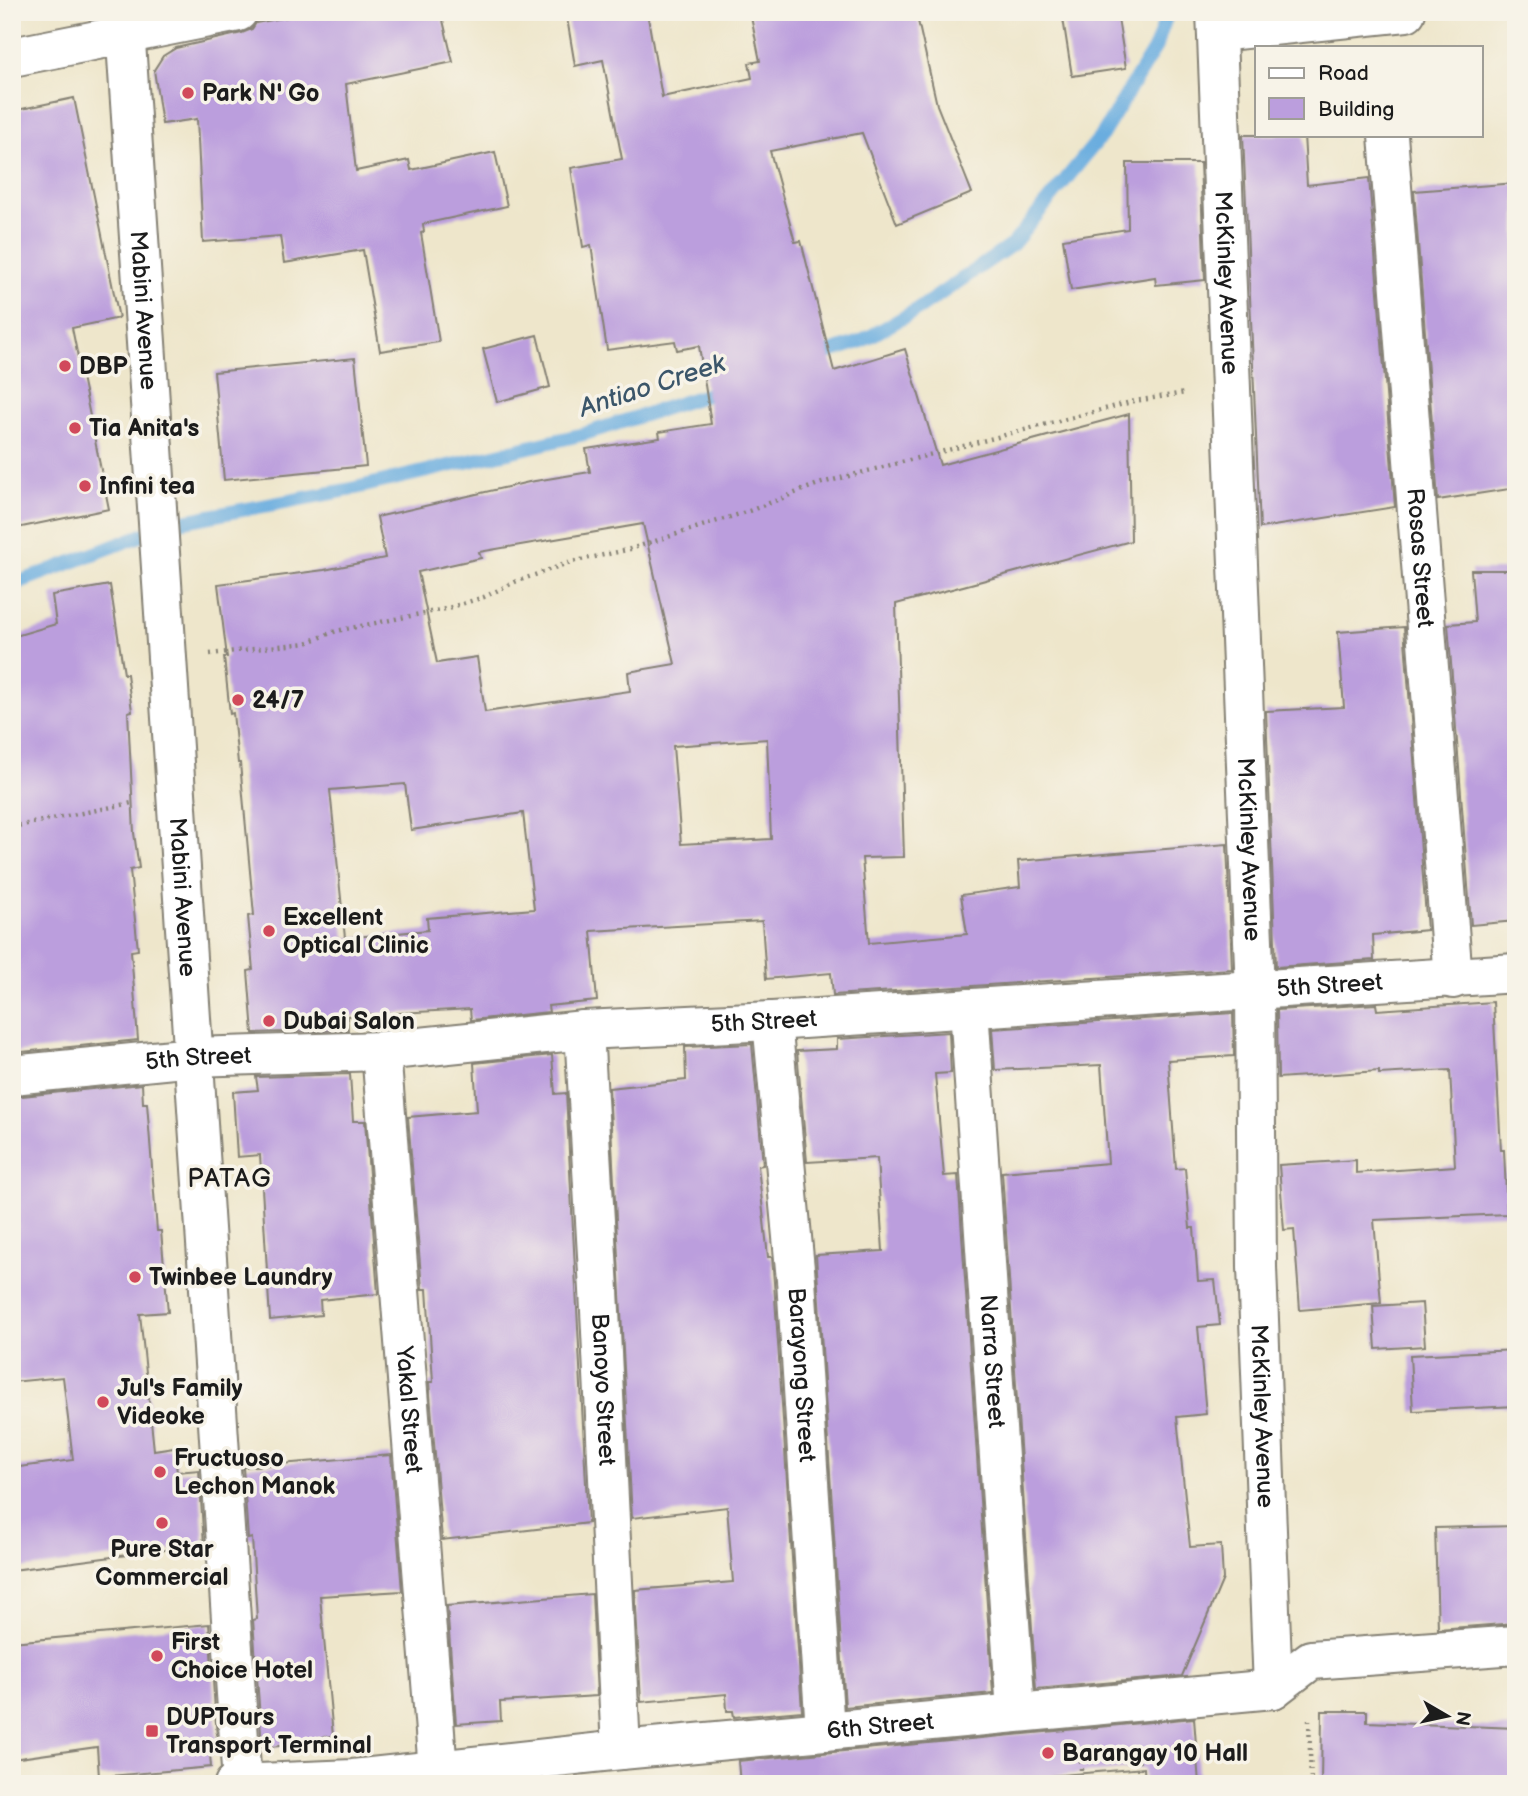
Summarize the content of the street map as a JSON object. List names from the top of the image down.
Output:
{
  "streets": {
    "street": [
      "McKinley Avenue",
      "Mabini Avenue",
      "Rosas Street",
      "5th Street",
      "Narra Street",
      "Barayong Street",
      "Banoyo Street",
      "Yakal Street",
      "6th Street"
    ]
  },
  "crossings": [
    ["McKinley Avenue", "5th Street"],
    ["McKinley Avenue", "6th Street"],
    ["Mabini Avenue", "5th Street"],
    ["Mabini Avenue", "6th Street"],
    ["Rosas Street", "5th Street"],
    ["5th Street", "Narra Street"],
    ["5th Street", "Barayong Street"],
    ["5th Street", "Banoyo Street"],
    ["5th Street", "Yakal Street"],
    ["Narra Street", "6th Street"],
    ["Barayong Street", "6th Street"],
    ["Banoyo Street", "6th Street"],
    ["Yakal Street", "6th Street"]
  ],
  "districts": ["PATAG"],
  "water": ["Antiao Creek"],
  "places": {
    "other": [
      "Park N' Go",
      "DBP",
      "Tia Anita's",
      "Infini tea",
      "24/7",
      "Excellent Optical Clinic",
      "Dubai Salon",
      "Twinbee Laundry",
      "Jul's Family Videoke",
      "Fructuoso Lechon Manok",
      "Pure Star Commercial",
      "First Choice Hotel",
      "Barangay 10 Hall"
    ],
    "transit": ["DUPTours Transport Terminal"]
  },
  "legend": ["Road", "Building"],
  "north": "right"
}
